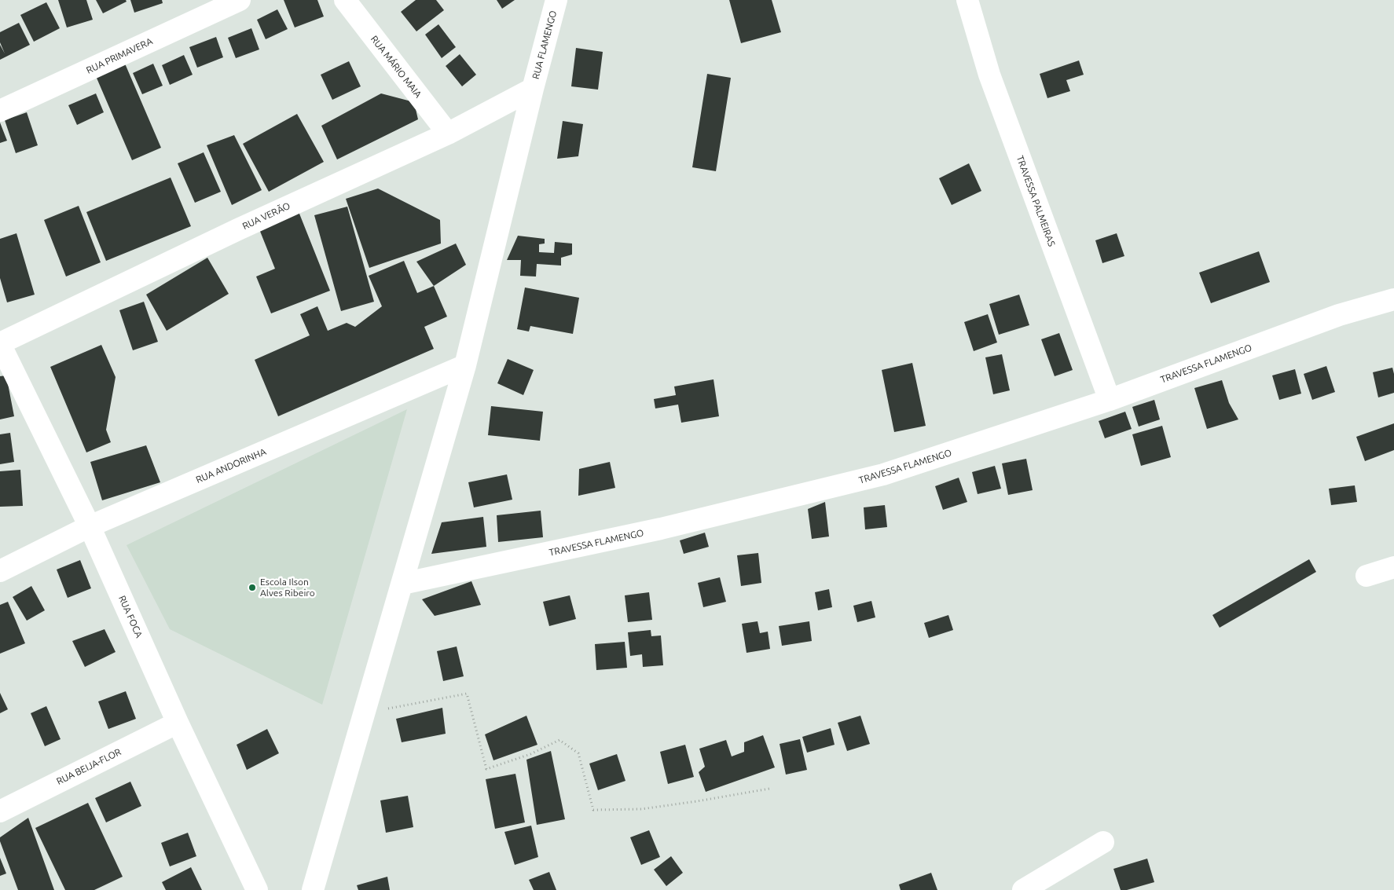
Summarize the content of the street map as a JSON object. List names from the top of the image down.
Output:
{
  "streets": {
    "street": [
      "RUA FLAMENGO",
      "RUA PRIMAVERA",
      "RUA MÁRIO MAIA",
      "TRAVESSA PALMEIRAS",
      "RUA VERÃO",
      "TRAVESSA FLAMENGO",
      "RUA ANDORINHA",
      "RUA FOCA",
      "RUA BEIJA-FLOR"
    ]
  },
  "crossings": [
    ["RUA FLAMENGO", "RUA VERÃO"],
    ["RUA FLAMENGO", "TRAVESSA FLAMENGO"],
    ["RUA FLAMENGO", "RUA ANDORINHA"],
    ["RUA MÁRIO MAIA", "RUA VERÃO"],
    ["TRAVESSA PALMEIRAS", "TRAVESSA FLAMENGO"],
    ["RUA VERÃO", "RUA FOCA"],
    ["RUA ANDORINHA", "RUA FOCA"],
    ["RUA FOCA", "RUA BEIJA-FLOR"]
  ],
  "places": ["Escola Ilson Alves Ribeiro"]
}
